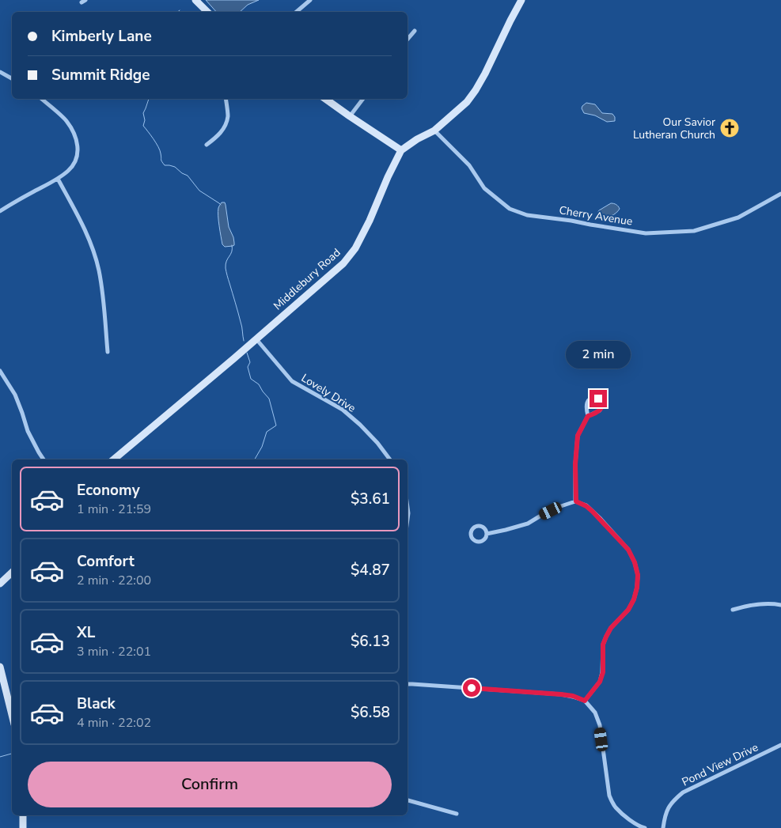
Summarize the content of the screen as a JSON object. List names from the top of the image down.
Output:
{
  "streets": {
    "street": [
      "Cherry Avenue",
      "Middlebury Road",
      "Lovely Drive",
      "Pond View Drive"
    ]
  },
  "crossings": [
    ["Cherry Avenue", "Middlebury Road"],
    ["Middlebury Road", "Lovely Drive"]
  ],
  "places": {
    "church": ["Our Savior Lutheran Church"]
  },
  "page": {
    "banner": ["Kimberly Lane", "Summit Ridge"],
    "bubble": "2 min",
    "list": [
      {
        "name": "Economy",
        "note": "1 min · 21:59",
        "value": "$3.61"
      },
      {
        "name": "Comfort",
        "note": "2 min · 22:00",
        "value": "$4.87"
      },
      {
        "name": "XL",
        "note": "3 min · 22:01",
        "value": "$6.13"
      },
      {
        "name": "Black",
        "note": "4 min · 22:02",
        "value": "$6.58"
      }
    ],
    "buttons": "Confirm"
  }
}
